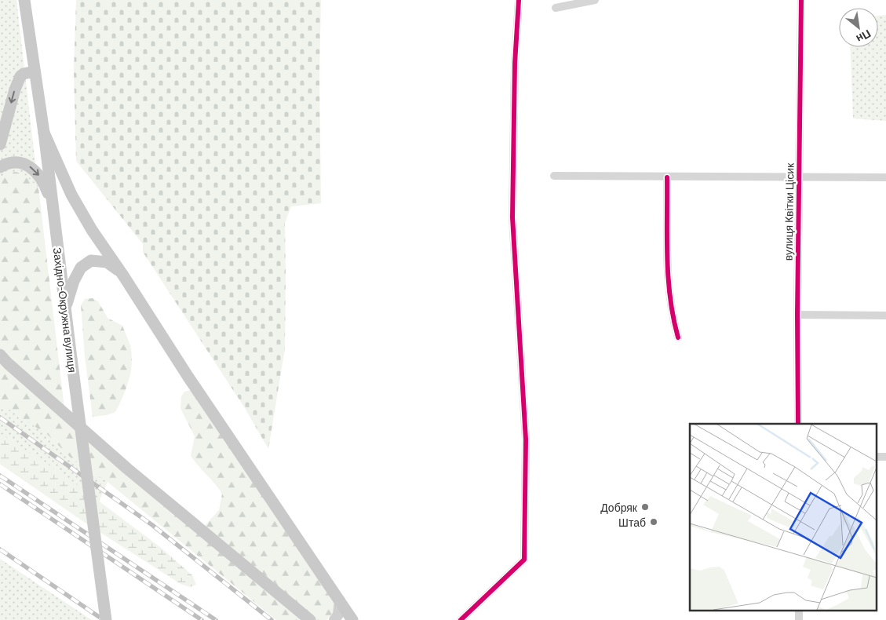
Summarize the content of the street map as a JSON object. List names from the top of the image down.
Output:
{
  "streets": {
    "main road": ["Західно-Окружна вулиця"],
    "street": ["вулиця Квітки Цісик"]
  },
  "places": ["Добряк", "Штаб"],
  "north": "bottom right"
}
